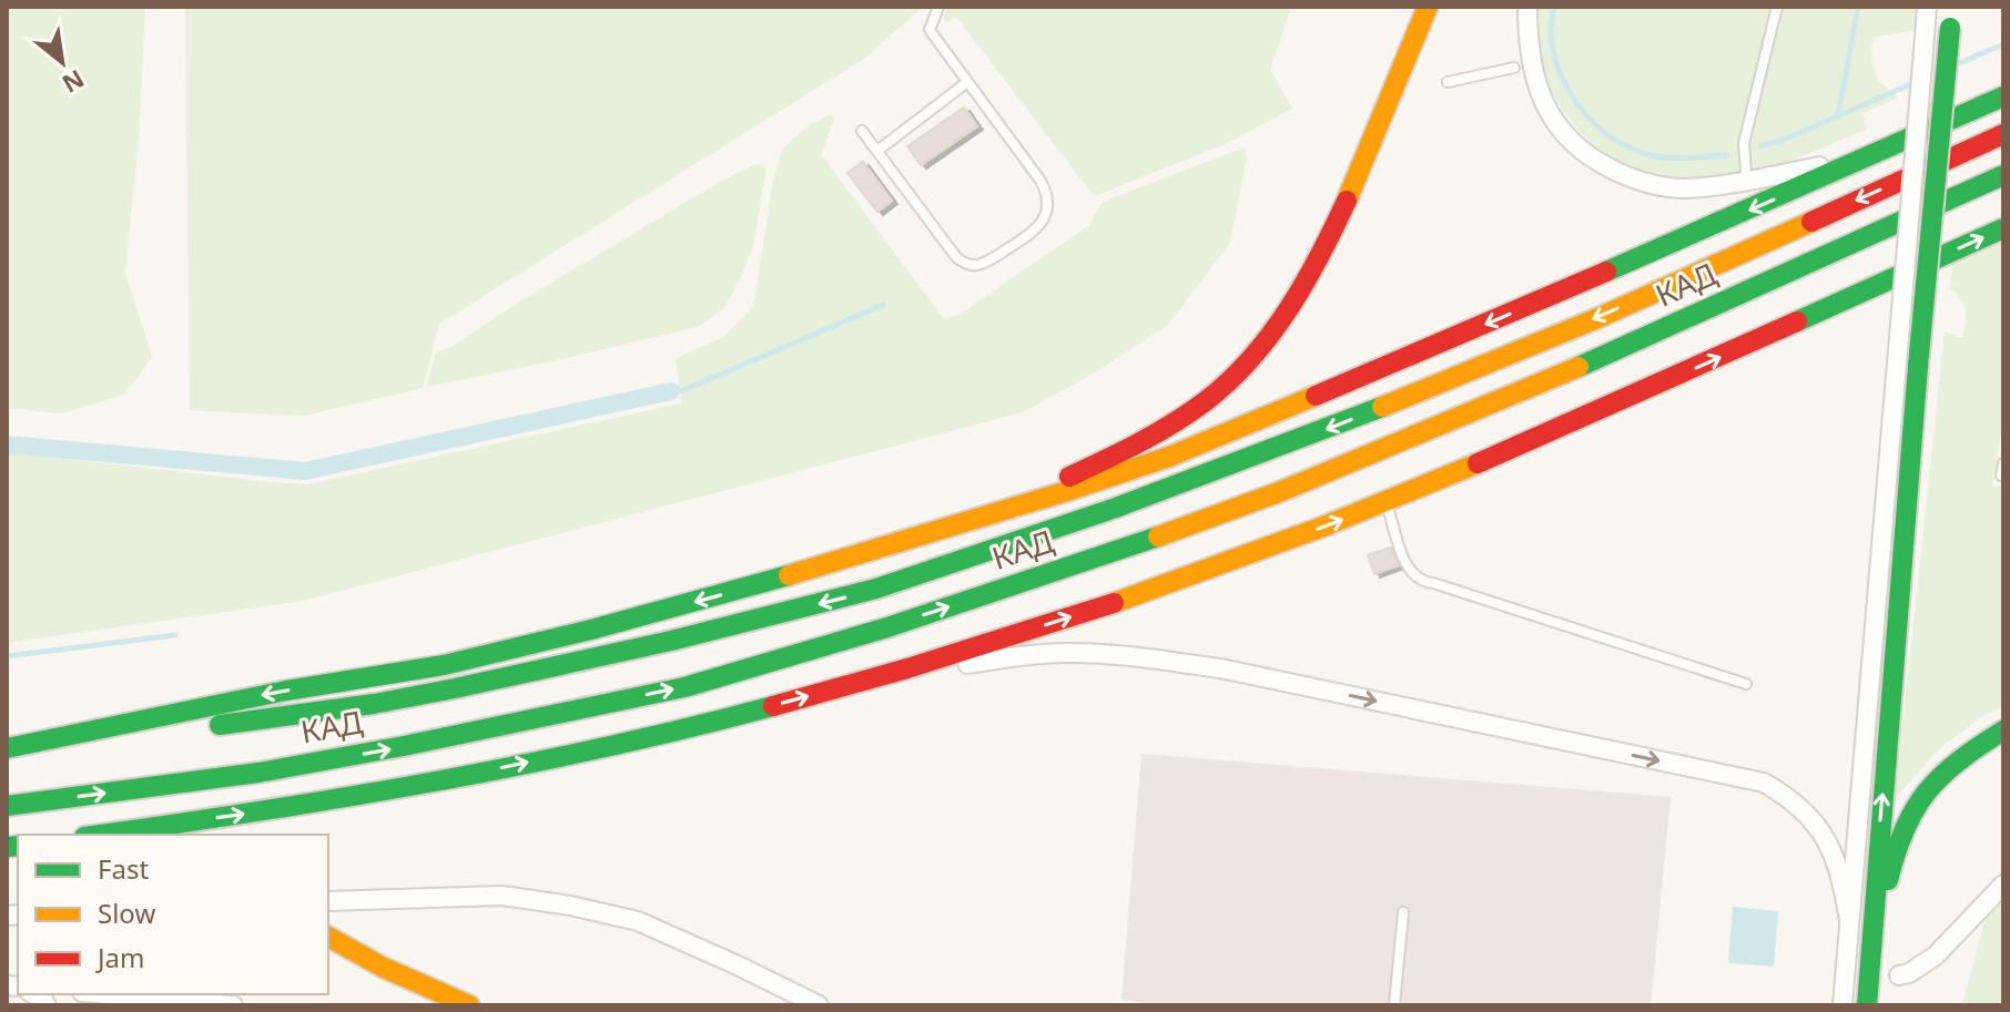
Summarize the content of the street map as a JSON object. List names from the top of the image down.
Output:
{
  "streets": {
    "main road": ["КАД"]
  },
  "legend": ["Fast", "Slow", "Jam"],
  "north": "bottom right"
}
